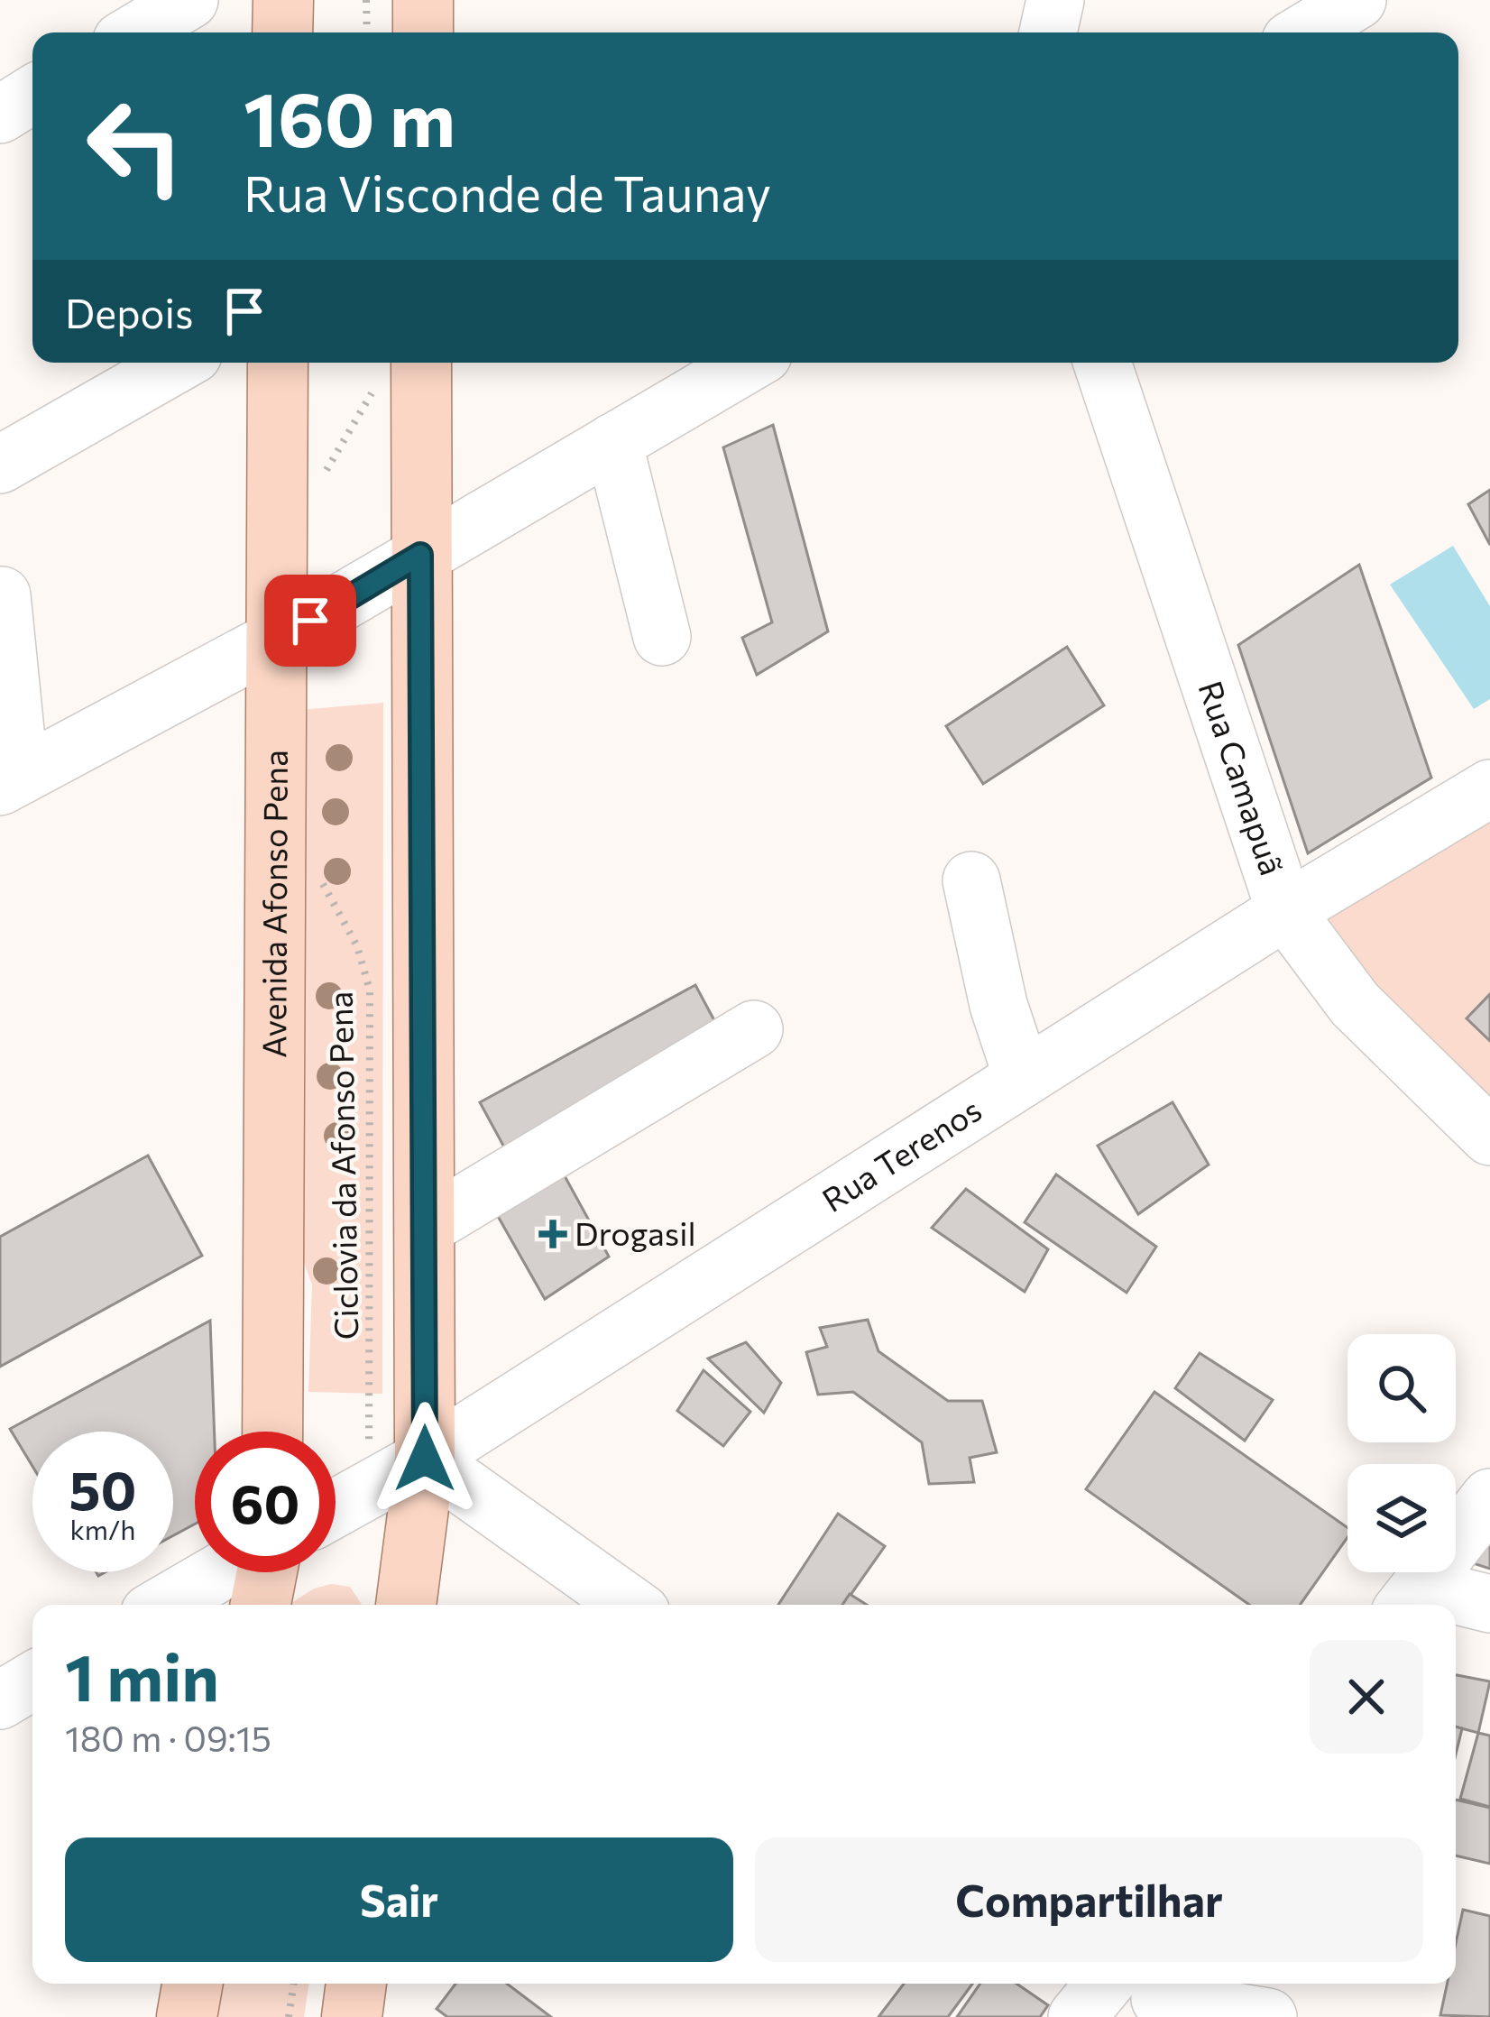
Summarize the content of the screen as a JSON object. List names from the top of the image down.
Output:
{
  "streets": {
    "main road": ["Avenida Afonso Pena"],
    "street": ["Rua Camapuã", "Rua Terenos"],
    "path": ["Ciclovia da Afonso Pena"]
  },
  "crossings": [
    ["Rua Camapuã", "Rua Terenos"],
    ["Rua Terenos", "Ciclovia da Afonso Pena"]
  ],
  "places": {
    "health": ["Drogasil"]
  },
  "page": {
    "turn": ["160 m", "Rua Visconde de Taunay"],
    "then": "Depois",
    "speed": "50 km/h",
    "limit": "60",
    "heading": ["1 min", "180 m · 09:15"],
    "buttons": ["Sair", "Compartilhar"]
  }
}
